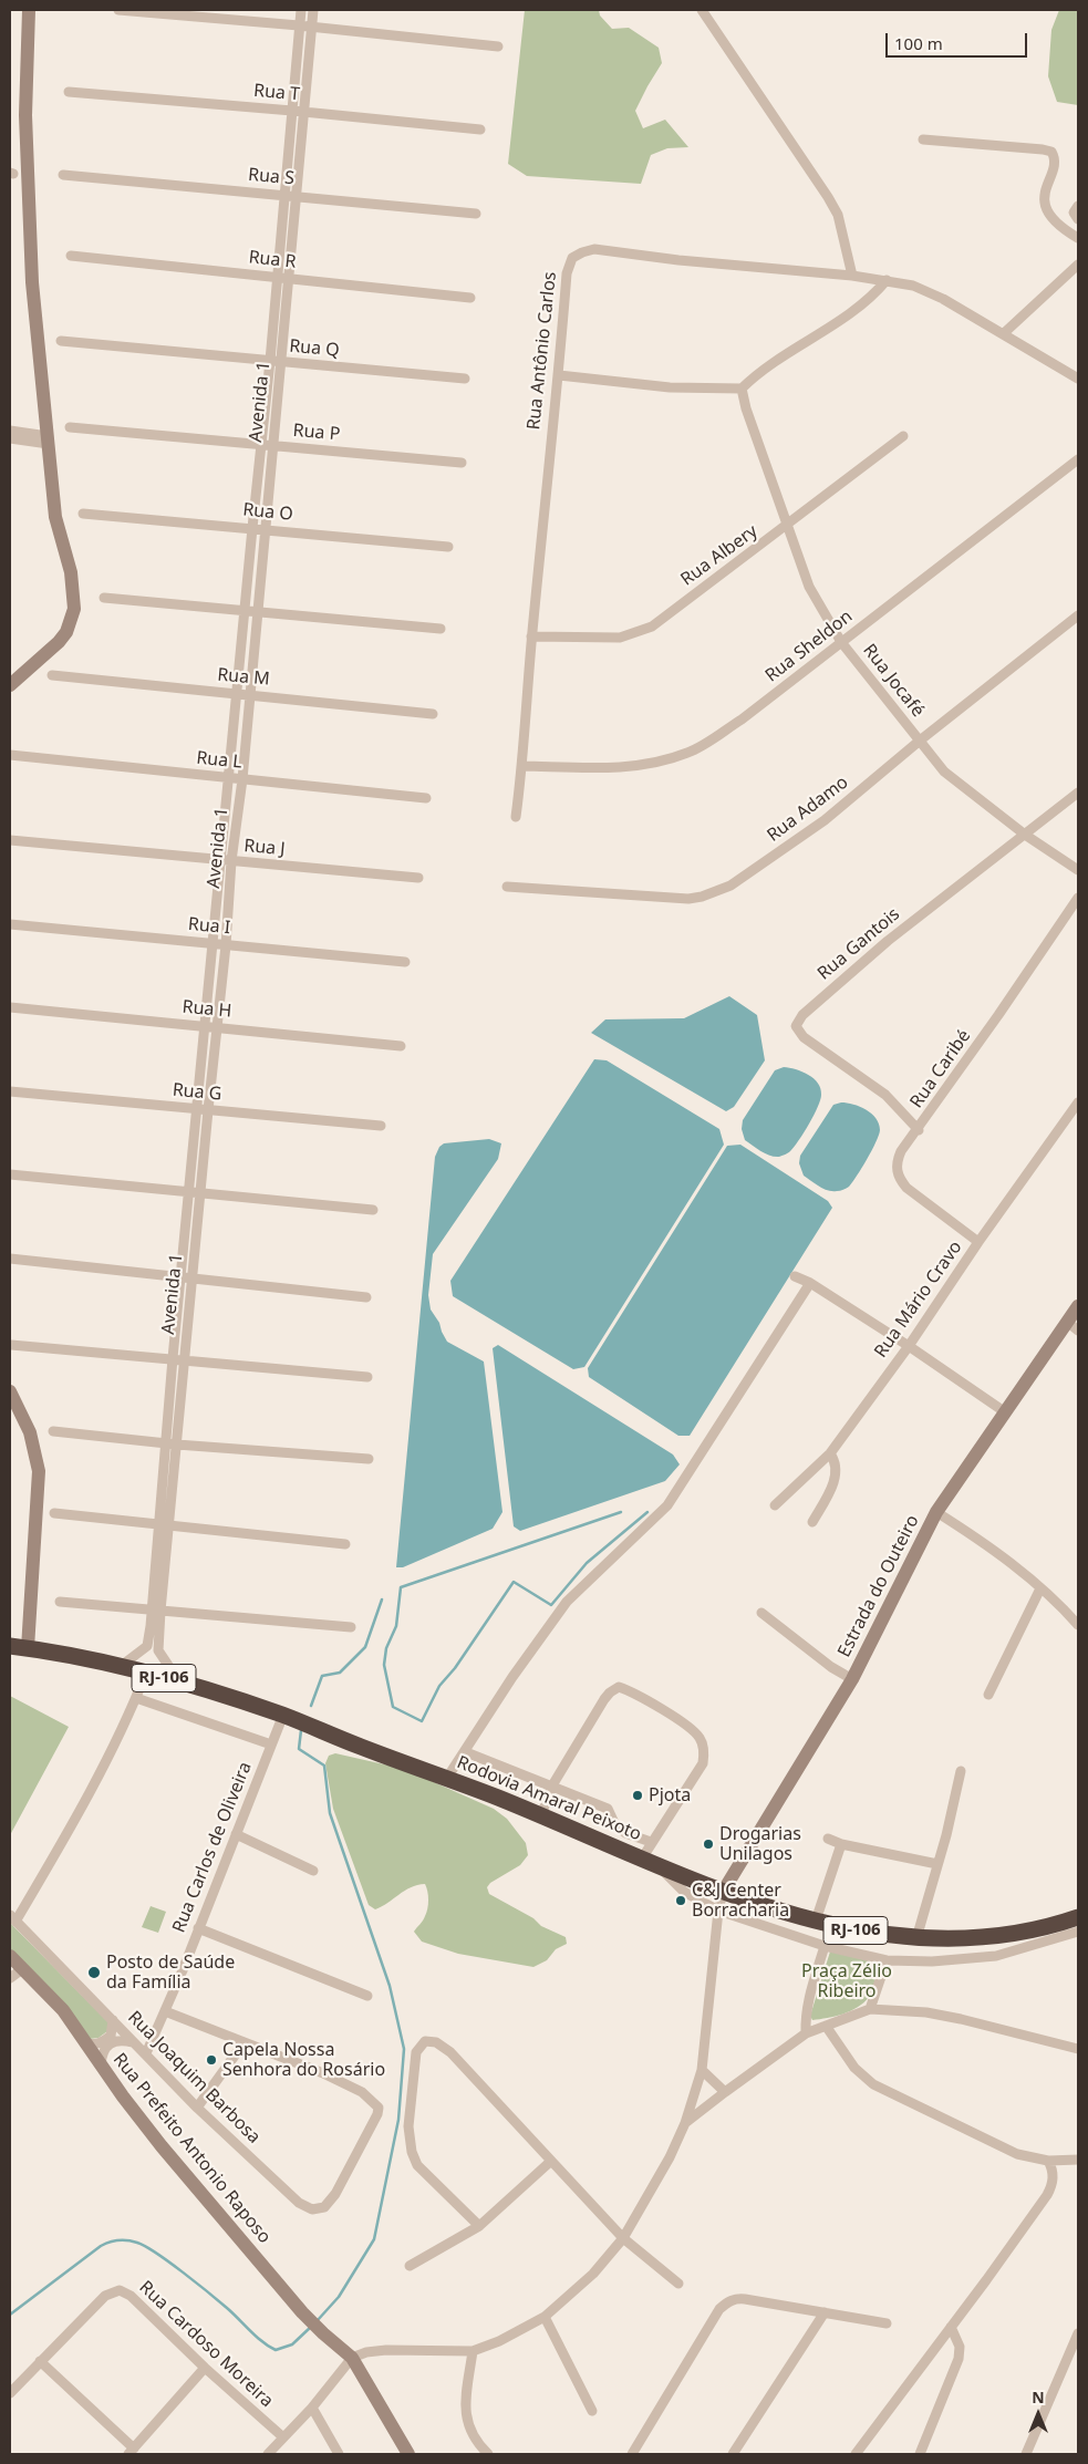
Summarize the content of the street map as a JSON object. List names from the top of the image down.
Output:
{
  "streets": {
    "highway": ["RJ-106", "Rodovia Amaral Peixoto"],
    "street": [
      "Rua T",
      "Rua S",
      "Rua R",
      "Rua Q",
      "Rua Antônio Carlos",
      "Avenida 1",
      "Rua P",
      "Rua O",
      "Rua Albery",
      "Rua Sheldon",
      "Rua M",
      "Rua Jocafé",
      "Rua L",
      "Rua Adamo",
      "Rua J",
      "Rua I",
      "Rua Gantois",
      "Rua H",
      "Rua Caribé",
      "Rua G",
      "Rua Mário Cravo",
      "Estrada do Outeiro",
      "Rua Carlos de Oliveira",
      "Rua Joaquim Barbosa",
      "Rua Prefeito Antonio Raposo",
      "Rua Cardoso Moreira"
    ]
  },
  "crossings": [
    ["Rua T", "Avenida 1"],
    ["Rua S", "Avenida 1"],
    ["Rua R", "Avenida 1"],
    ["Rua Q", "Avenida 1"],
    ["Rua Antônio Carlos", "Rua Albery"],
    ["Rua Antônio Carlos", "Rua Sheldon"],
    ["Avenida 1", "Rua P"],
    ["Avenida 1", "Rua O"],
    ["Avenida 1", "Rua M"],
    ["Avenida 1", "Rua L"],
    ["Avenida 1", "Rua J"],
    ["Avenida 1", "Rua I"],
    ["Avenida 1", "Rua H"],
    ["Avenida 1", "Rua G"],
    ["Avenida 1", "Rodovia Amaral Peixoto"],
    ["Rua Albery", "Rua Jocafé"],
    ["Rua Sheldon", "Rua Jocafé"],
    ["Rua Jocafé", "Rua Adamo"],
    ["Rua Jocafé", "Rua Gantois"],
    ["Rua Gantois", "Rua Caribé"],
    ["Rua Caribé", "Rua Mário Cravo"],
    ["Estrada do Outeiro", "Rodovia Amaral Peixoto"],
    ["Rodovia Amaral Peixoto", "Rua Carlos de Oliveira"],
    ["Rua Carlos de Oliveira", "Rua Joaquim Barbosa"]
  ],
  "parks": ["Praça Zélio Ribeiro"],
  "places": [
    "Pjota",
    "Drogarias Unilagos",
    "C&J Center Borracharia",
    "Posto de Saúde da Família",
    "Capela Nossa Senhora do Rosário"
  ],
  "scale_bar": "100 m",
  "north": "top"
}
